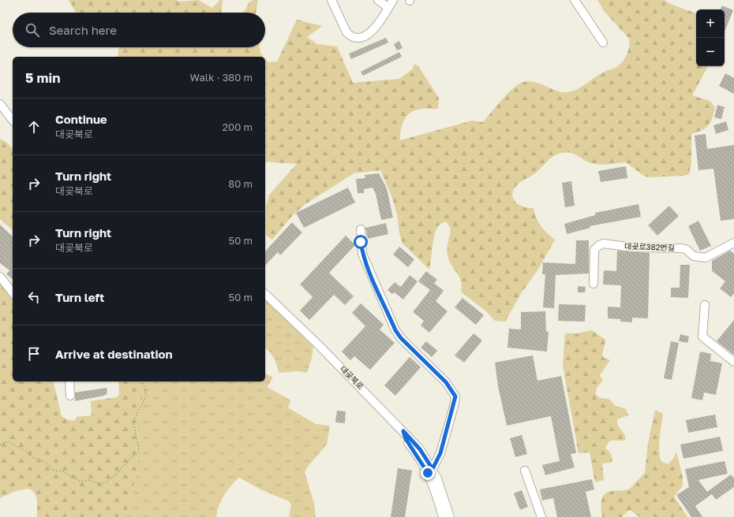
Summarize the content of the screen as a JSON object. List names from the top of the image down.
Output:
{
  "streets": {
    "street": ["대곶로382번길", "대곶북로"]
  },
  "page": {
    "map_buttons": ["+", "−"],
    "search": "Search here",
    "heading": ["5 min", "Walk · 380 m"],
    "list": [
      ["Continue", "대곶북로", "200 m"],
      ["Turn right", "대곶북로", "80 m"],
      ["Turn right", "대곶북로", "50 m"],
      ["Turn left", "50 m"],
      "Arrive at destination"
    ]
  }
}
